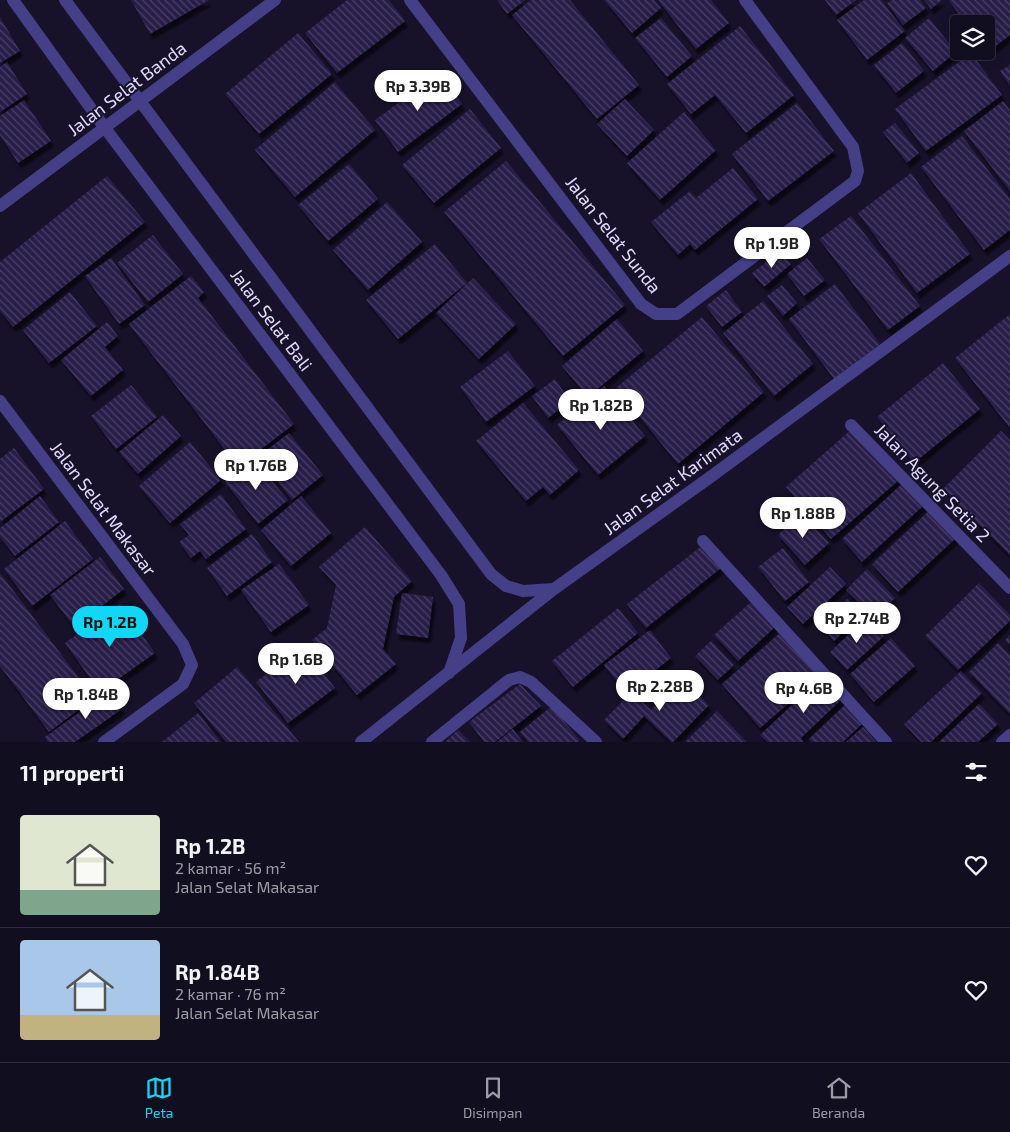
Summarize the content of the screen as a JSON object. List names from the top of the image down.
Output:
{
  "streets": {
    "street": [
      "Jalan Selat Banda",
      "Jalan Selat Sunda",
      "Jalan Selat Bali",
      "Jalan Selat Karimata",
      "Jalan Agung Setia 2",
      "Jalan Selat Makasar"
    ]
  },
  "crossings": [
    ["Jalan Selat Banda", "Jalan Selat Bali"],
    ["Jalan Selat Bali", "Jalan Selat Karimata"]
  ],
  "page": {
    "price": [
      "Rp 3.39B",
      "Rp 1.9B",
      "Rp 1.82B",
      "Rp 1.76B",
      "Rp 1.88B",
      "Rp 2.74B",
      "Rp 1.2B",
      "Rp 1.6B",
      "Rp 2.28B",
      "Rp 4.6B",
      "Rp 1.84B"
    ],
    "heading": "11 properti",
    "list": [
      {
        "name": "Rp 1.2B",
        "note": "2 kamar · 56 m² · Jalan Selat Makasar"
      },
      {
        "name": "Rp 1.84B",
        "note": "2 kamar · 76 m² · Jalan Selat Makasar"
      }
    ],
    "tabs": ["Peta", "Disimpan", "Beranda"]
  }
}
